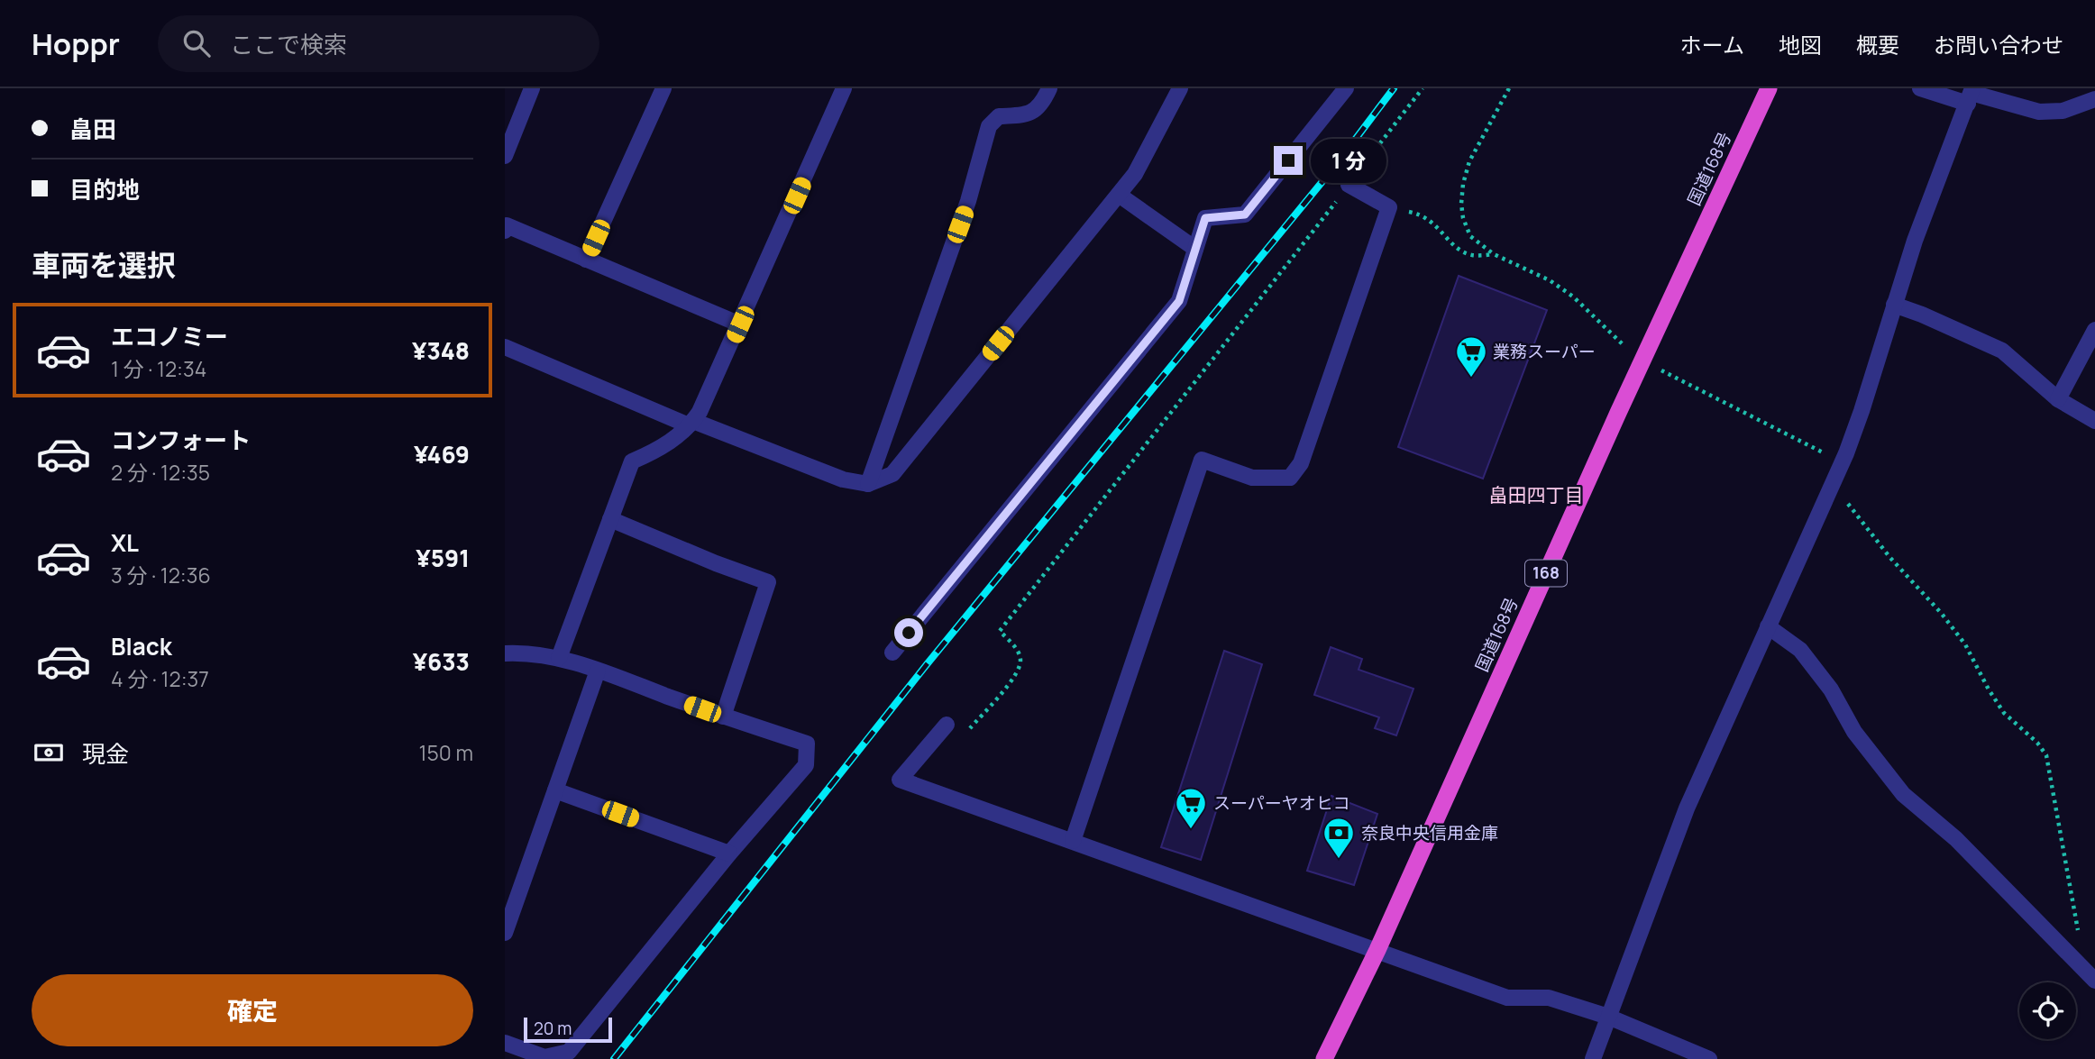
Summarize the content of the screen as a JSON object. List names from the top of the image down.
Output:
{
  "streets": {
    "highway": ["国道168号", "168"]
  },
  "districts": ["畠田四丁目"],
  "places": {
    "supermarket": ["業務スーパー", "スーパーヤオヒコ"],
    "bank": ["奈良中央信用金庫"]
  },
  "scale_bar": "20 m",
  "page": {
    "header": "Hoppr",
    "search": "ここで検索",
    "nav": [
      "ホーム",
      "地図",
      "概要",
      "お問い合わせ"
    ],
    "banner": ["畠田", "目的地"],
    "bubble": "1 分",
    "heading": "車両を選択",
    "list": [
      {
        "name": "エコノミー",
        "note": "1 分 · 12:34",
        "value": "¥348"
      },
      {
        "name": "コンフォート",
        "note": "2 分 · 12:35",
        "value": "¥469"
      },
      {
        "name": "XL",
        "note": "3 分 · 12:36",
        "value": "¥591"
      },
      {
        "name": "Black",
        "note": "4 分 · 12:37",
        "value": "¥633"
      }
    ],
    "pay": ["現金", "150 m"],
    "buttons": "確定",
    "scale": "20 m"
  }
}
